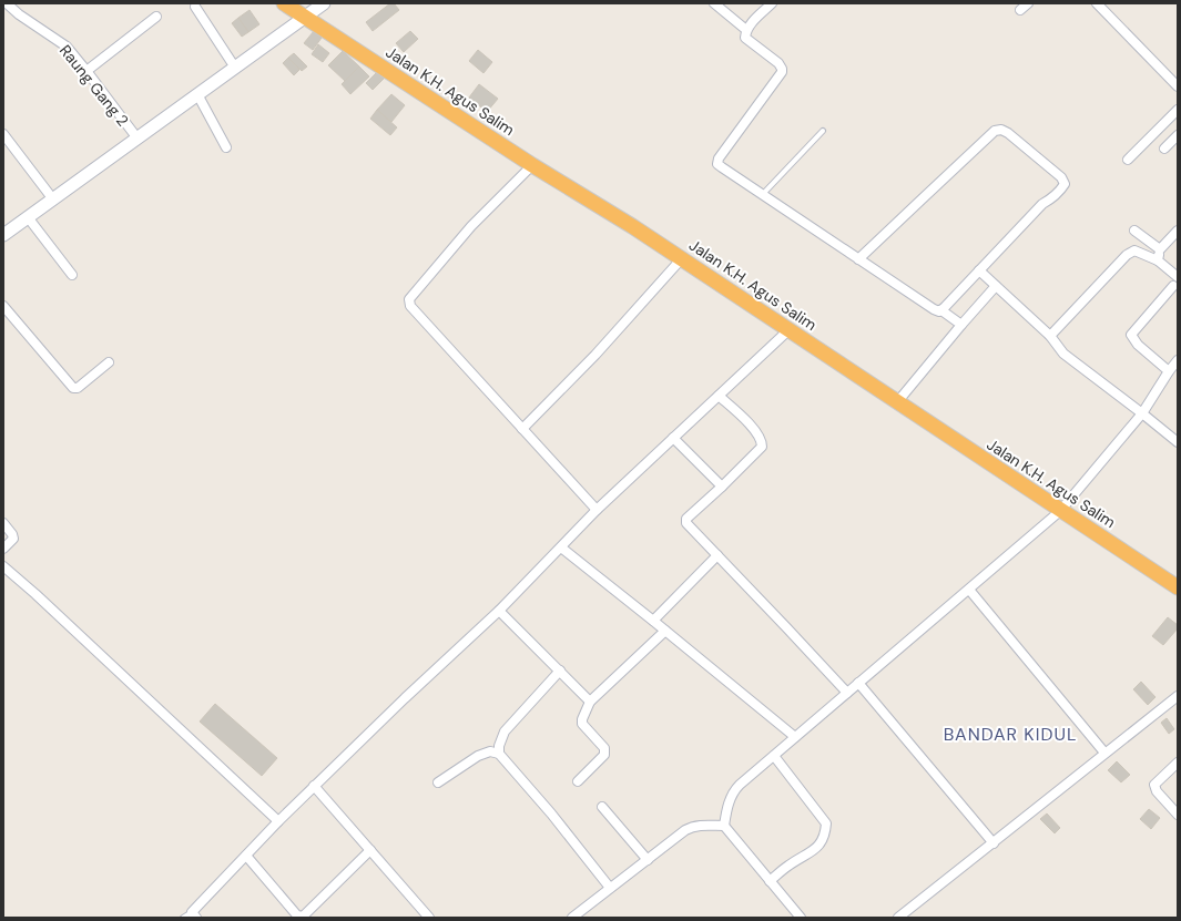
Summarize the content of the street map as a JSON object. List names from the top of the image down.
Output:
{
  "streets": {
    "highway": ["Jalan K.H. Agus Salim"],
    "street": ["Raung Gang 2"]
  },
  "districts": ["BANDAR KIDUL"]
}
